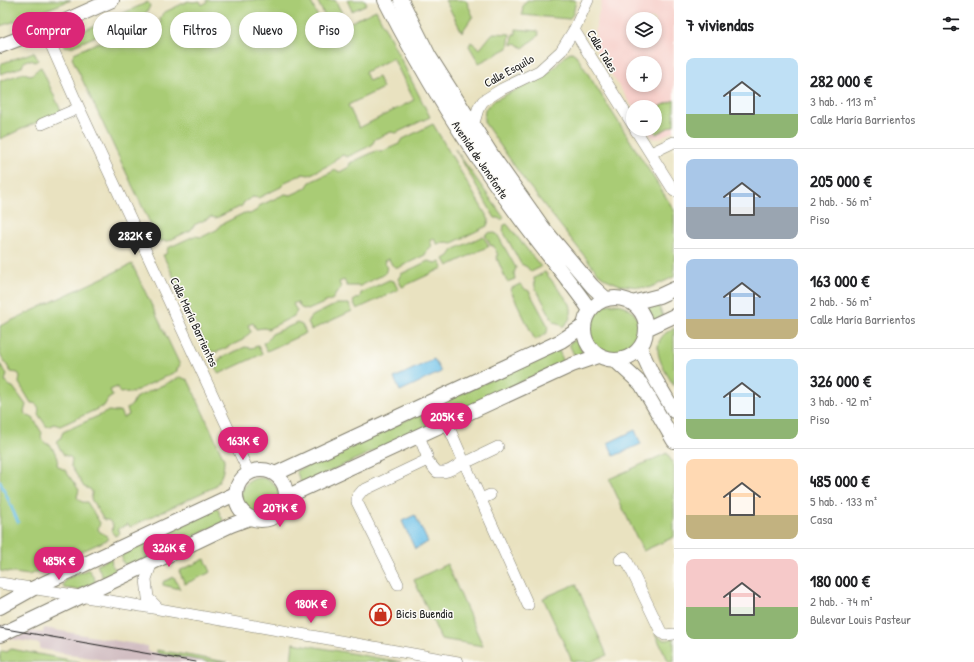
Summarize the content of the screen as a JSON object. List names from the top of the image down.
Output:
{
  "streets": {
    "main road": ["Avenida de Jenofonte"],
    "street": ["Calle Tales", "Calle Esquilo", "Calle María Barrientos"]
  },
  "crossings": [
    ["Calle Tales", "Calle Esquilo"],
    ["Calle Esquilo", "Avenida de Jenofonte"]
  ],
  "places": {
    "shop": ["Bicis Buendia"]
  },
  "page": {
    "heading": "7 viviendas",
    "map_buttons": ["+", "−"],
    "chip": [
      "Comprar",
      "Alquilar",
      "Filtros",
      "Nuevo",
      "Piso"
    ],
    "list": [
      {
        "name": "282 000 €",
        "note": "3 hab. · 113 m² · Calle María Barrientos"
      },
      {
        "name": "205 000 €",
        "note": "2 hab. · 56 m² · Piso"
      },
      {
        "name": "163 000 €",
        "note": "2 hab. · 56 m² · Calle María Barrientos"
      },
      {
        "name": "326 000 €",
        "note": "3 hab. · 92 m² · Piso"
      },
      {
        "name": "485 000 €",
        "note": "5 hab. · 133 m² · Casa"
      },
      {
        "name": "180 000 €",
        "note": "2 hab. · 74 m² · Bulevar Louis Pasteur"
      }
    ],
    "price": [
      "282K €",
      "205K €",
      "163K €",
      "207K €",
      "326K €",
      "485K €",
      "180K €"
    ]
  }
}
